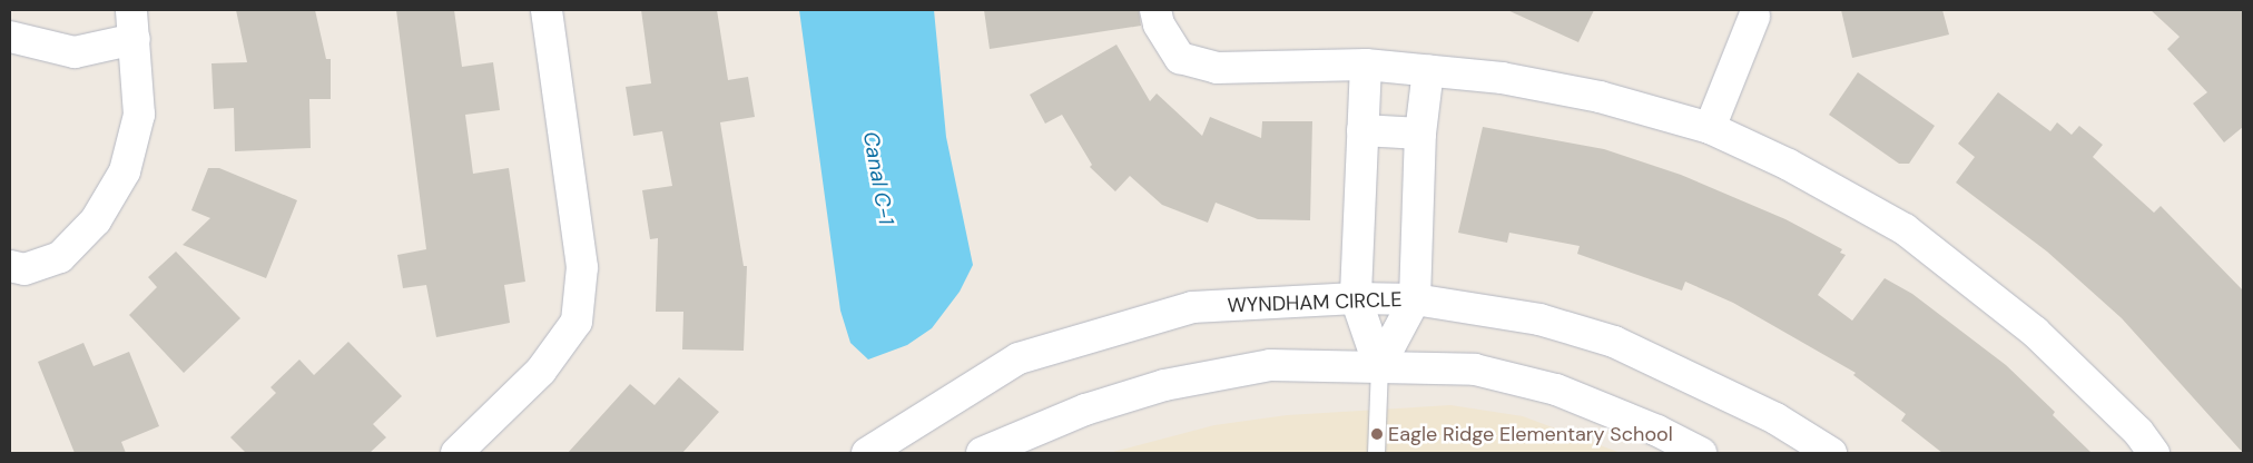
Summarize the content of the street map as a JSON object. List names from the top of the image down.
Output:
{
  "streets": {
    "street": ["WYNDHAM CIRCLE"]
  },
  "water": ["Canal C-1"],
  "places": ["Eagle Ridge Elementary School"]
}
